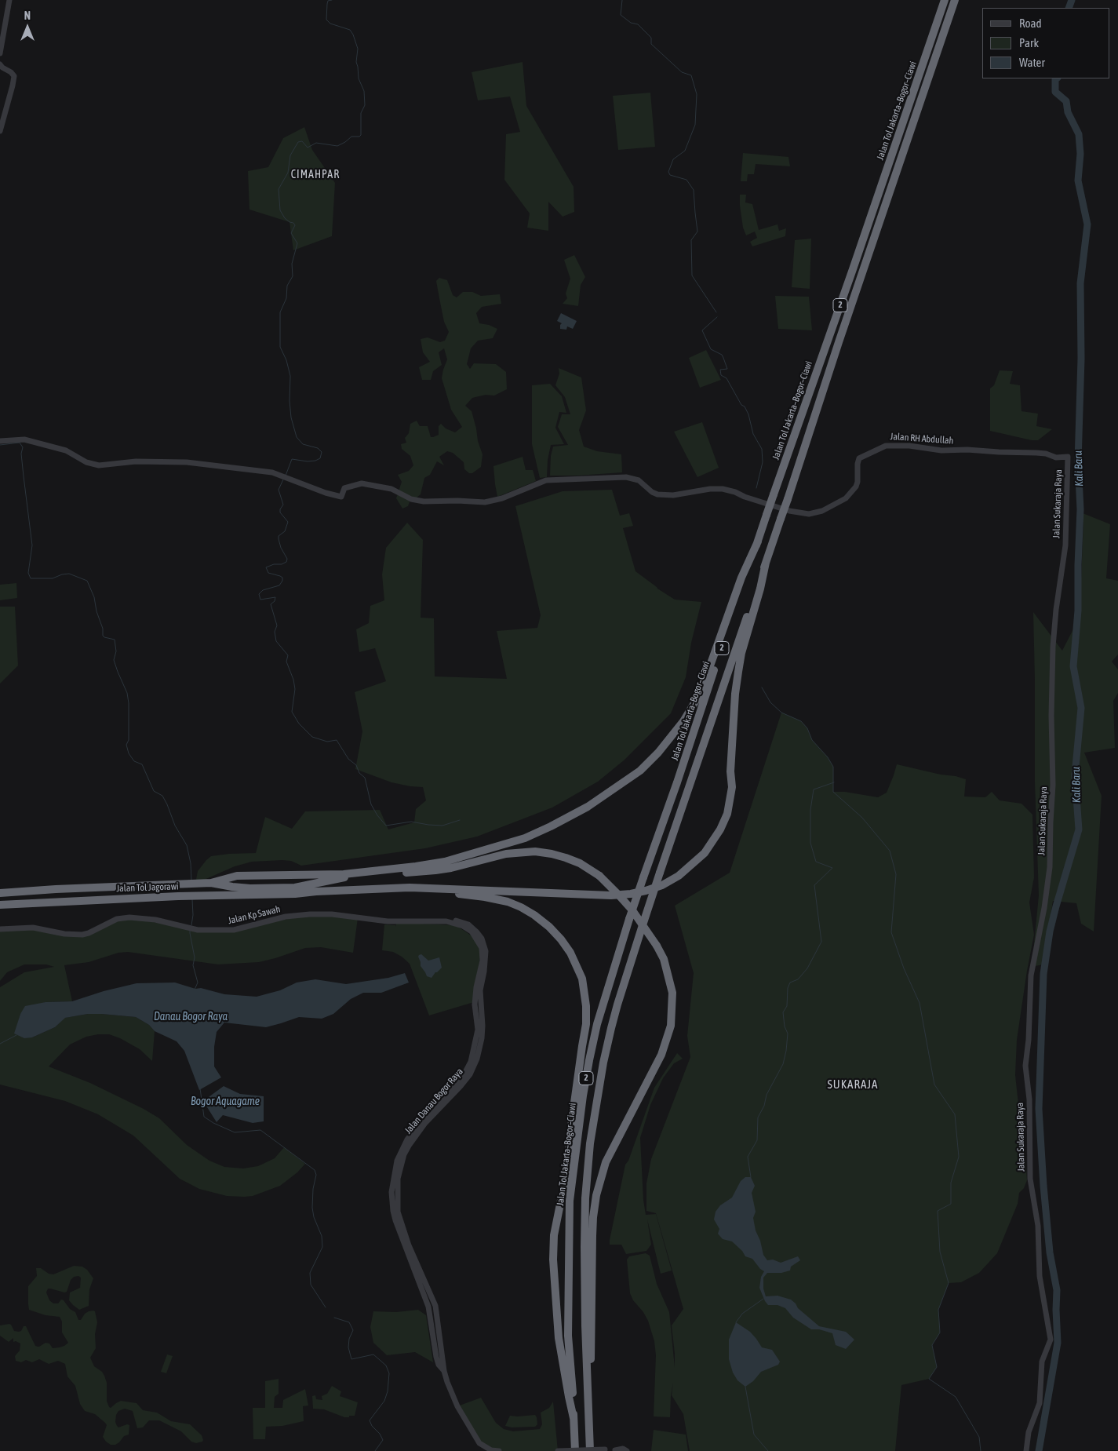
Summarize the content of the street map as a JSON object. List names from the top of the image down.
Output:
{
  "streets": {
    "highway": ["Jalan Tol Jakarta–Bogor–Ciawi", "2", "Jalan Tol Jagorawi"],
    "street": [
      "Jalan RH Abdullah",
      "Jalan Sukaraja Raya",
      "Jalan Kp Sawah",
      "Jalan Danau Bogor Raya"
    ]
  },
  "crossings": [
    ["Jalan RH Abdullah", "Jalan Sukaraja Raya"],
    ["Jalan Kp Sawah", "Jalan Danau Bogor Raya"]
  ],
  "districts": ["CIMAHPAR", "SUKARAJA"],
  "water": ["Kali Baru", "Danau Bogor Raya", "Bogor Aquagame"],
  "legend": ["Road", "Park", "Water"],
  "north": "top"
}
